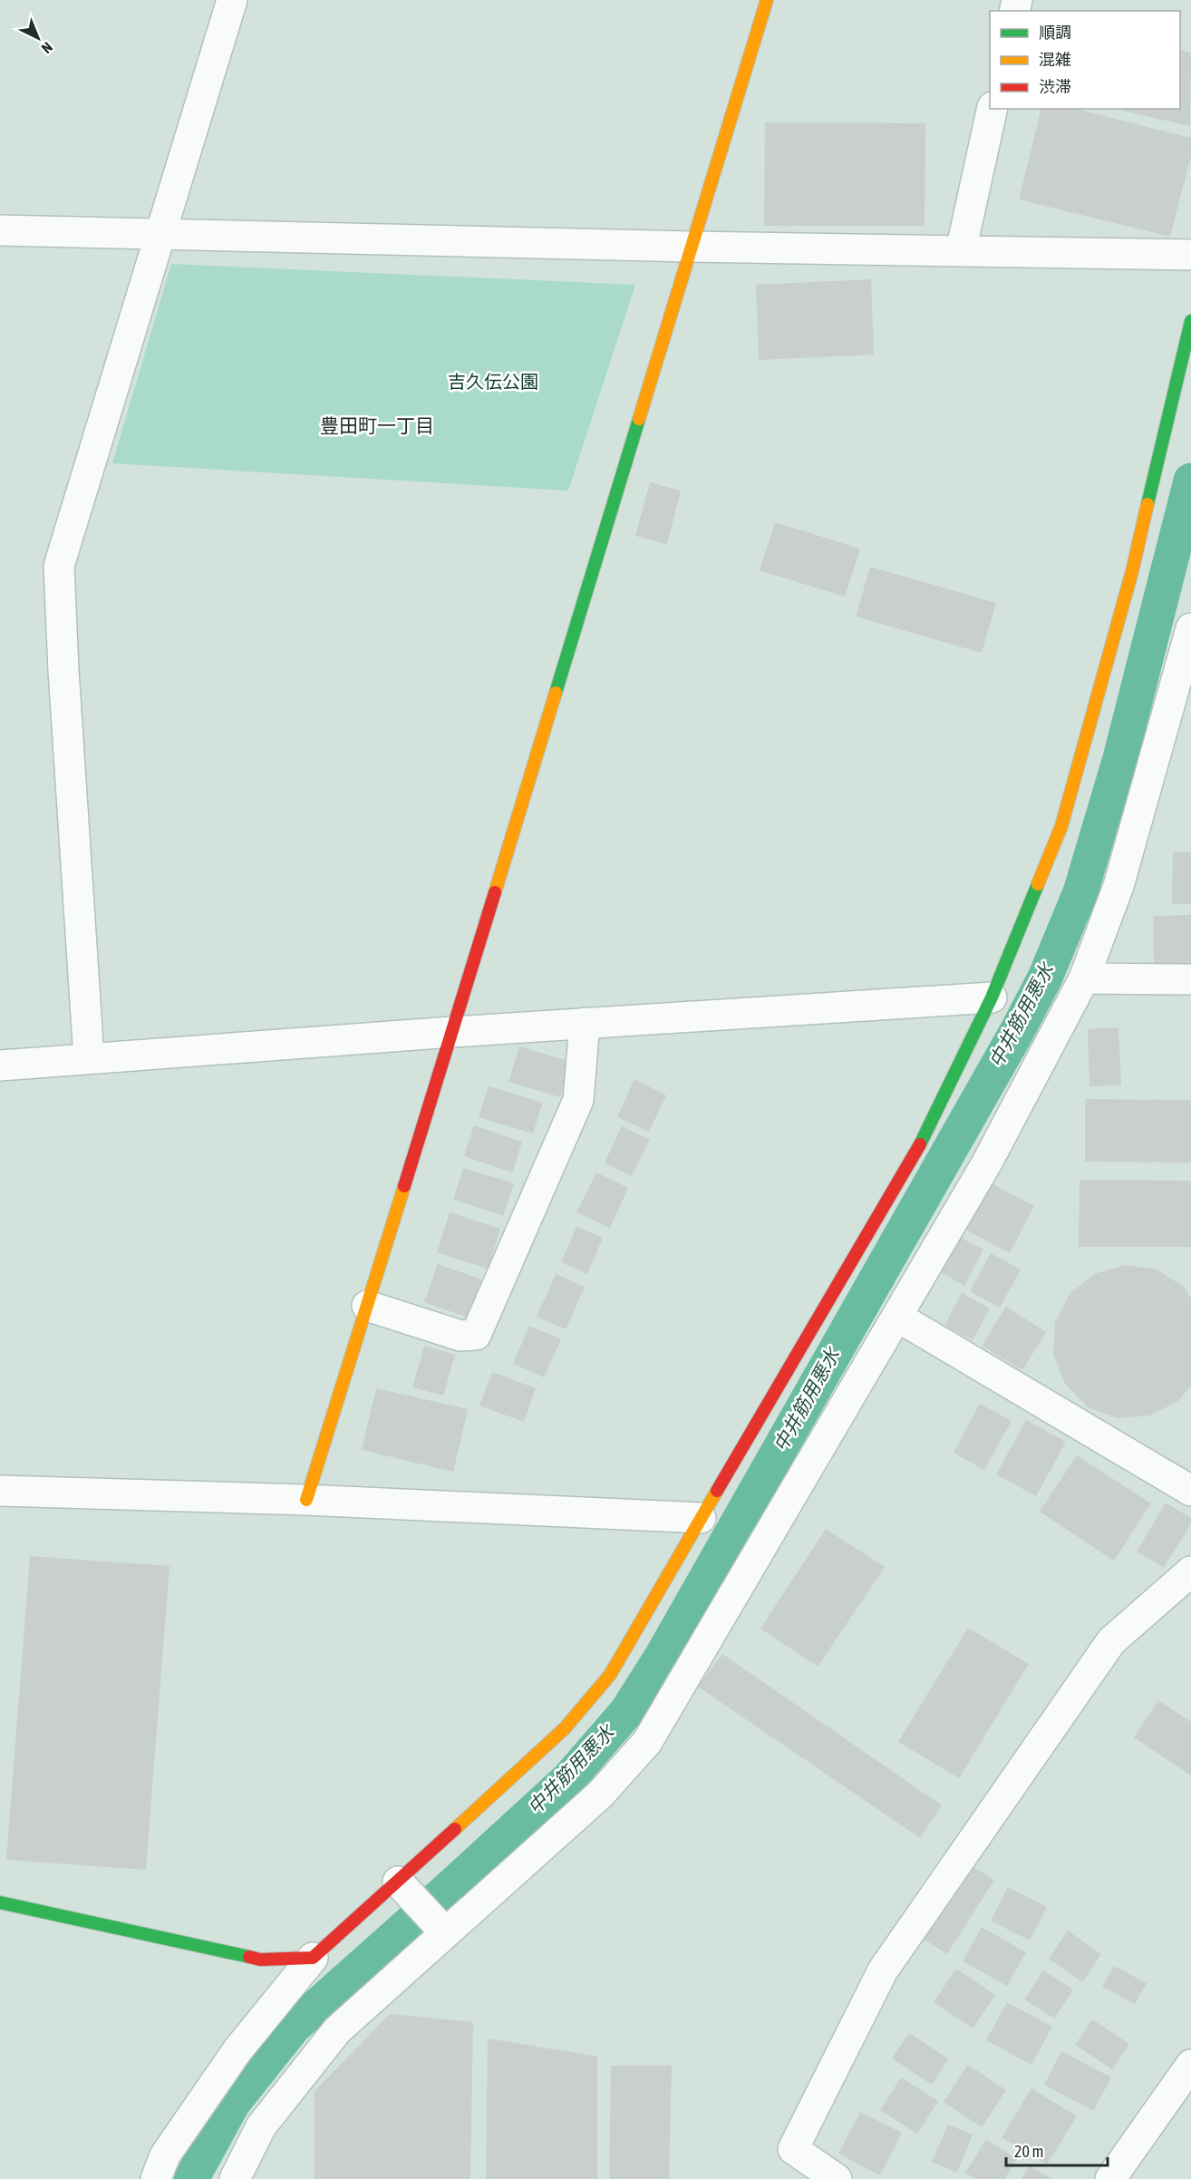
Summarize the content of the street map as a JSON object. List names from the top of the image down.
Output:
{
  "districts": ["豊田町一丁目"],
  "water": ["中井筋用悪水"],
  "parks": ["吉久伝公園"],
  "legend": ["順調", "混雑", "渋滞"],
  "scale_bar": "20 m",
  "north": "bottom right"
}
